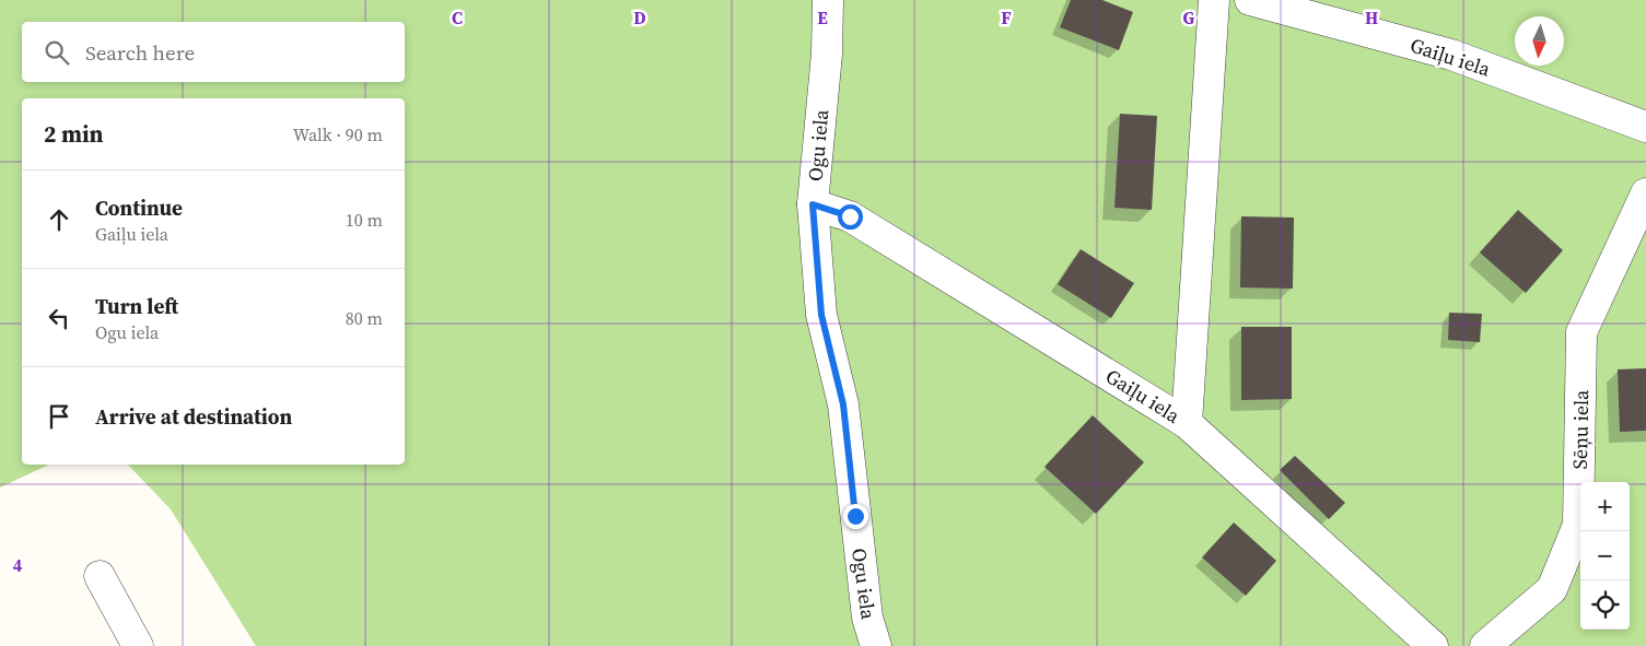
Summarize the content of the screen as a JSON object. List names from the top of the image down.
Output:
{
  "streets": {
    "street": ["Gaiļu iela", "Ogu iela", "Sēņu iela"]
  },
  "crossings": [
    ["Gaiļu iela", "Ogu iela"]
  ],
  "north": "bottom",
  "page": {
    "search": "Search here",
    "heading": ["2 min", "Walk · 90 m"],
    "list": [
      ["Continue", "Gaiļu iela", "10 m"],
      ["Turn left", "Ogu iela", "80 m"],
      "Arrive at destination"
    ],
    "map_buttons": ["+", "−"]
  },
  "grid": {
    "columns": [
      "C",
      "D",
      "E",
      "F",
      "G",
      "H"
    ],
    "rows": ["4"]
  }
}
